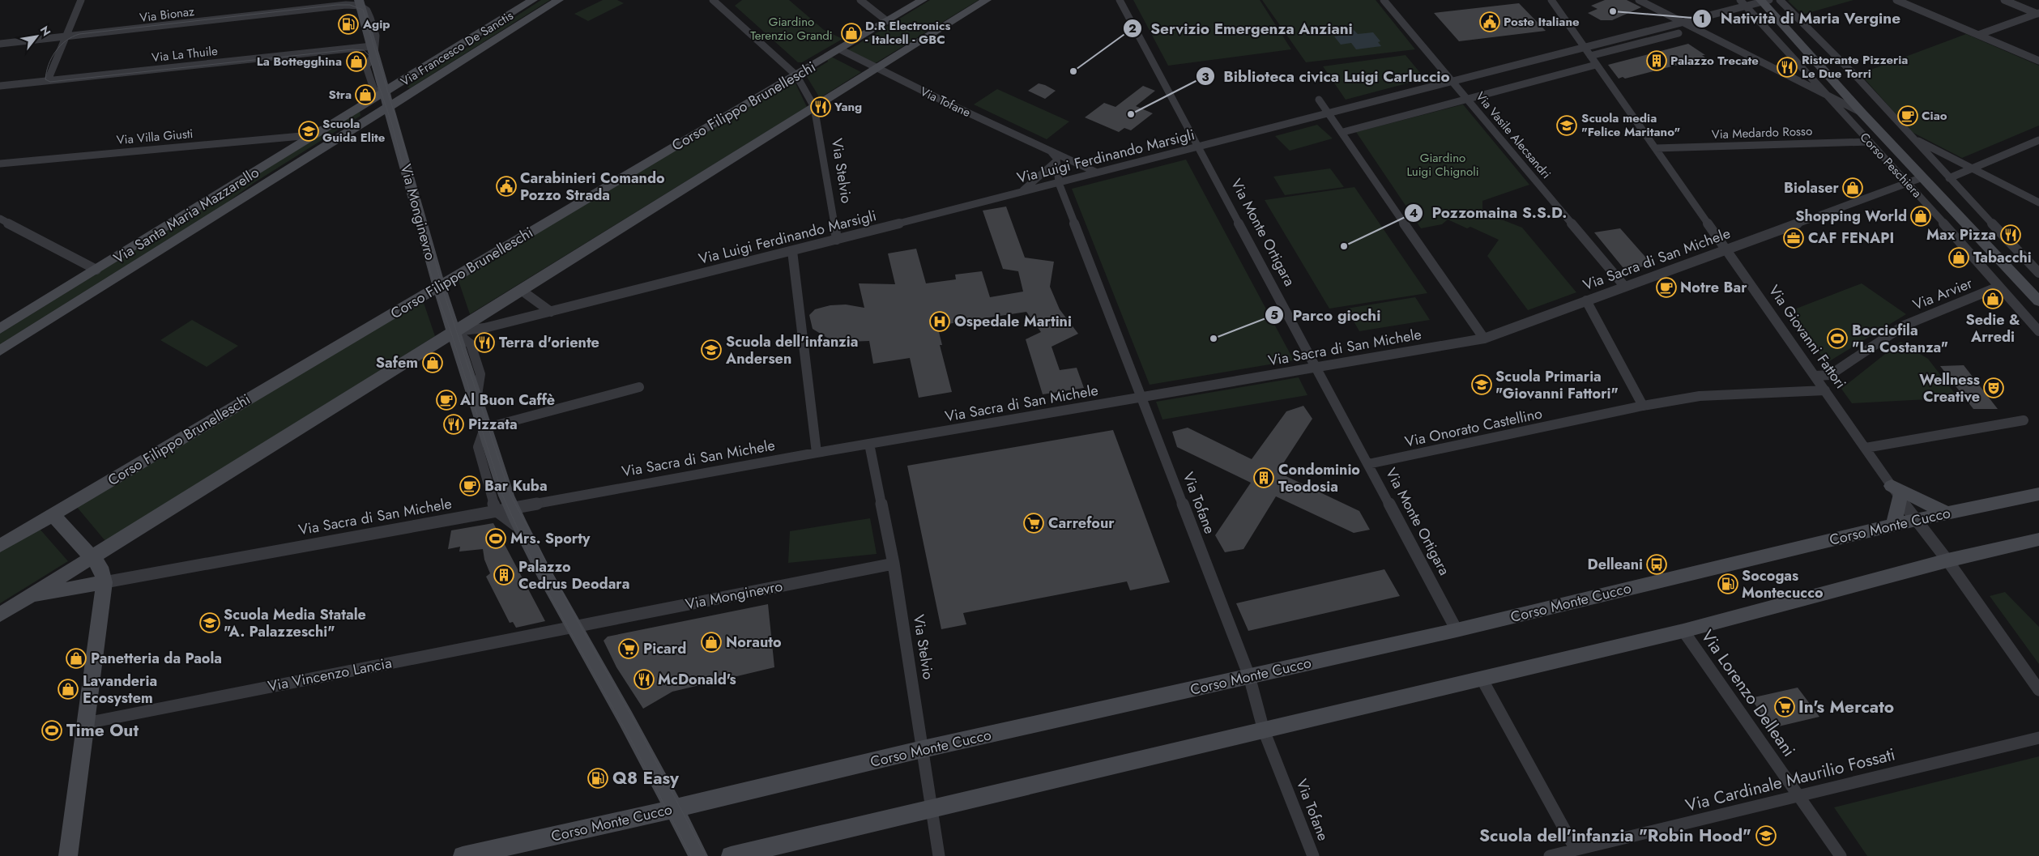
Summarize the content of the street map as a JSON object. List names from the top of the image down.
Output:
{
  "streets": {
    "main road": ["Via Francesco De Sanctis", "Via Monginevro", "Via Santa Maria Mazzarello"],
    "street": [
      "Via Bionaz",
      "Via La Thuile",
      "Via Tofane",
      "Corso Filippo Brunelleschi",
      "Via Medardo Rosso",
      "Via Vasile Alecsandri",
      "Via Villa Giusti",
      "Via Luigi Ferdinando Marsigli",
      "Corso Peschiera",
      "Via Stelvio",
      "Via Monte Ortigara",
      "Via Sacra di San Michele",
      "Via Arvier",
      "Via Giovanni Fattori",
      "Via Onorato Castellino",
      "Corso Monte Cucco",
      "Via Vincenzo Lancia",
      "Via Lorenzo Delleani",
      "Via Cardinale Maurilio Fossati"
    ]
  },
  "crossings": [
    ["Via Bionaz", "Via Monginevro"],
    ["Via Francesco De Sanctis", "Via Monginevro"],
    ["Via Francesco De Sanctis", "Via Santa Maria Mazzarello"],
    ["Via La Thuile", "Via Monginevro"],
    ["Via Tofane", "Corso Filippo Brunelleschi"],
    ["Via Tofane", "Via Luigi Ferdinando Marsigli"],
    ["Via Tofane", "Via Sacra di San Michele"],
    ["Via Tofane", "Corso Monte Cucco"],
    ["Corso Filippo Brunelleschi", "Via Stelvio"],
    ["Corso Filippo Brunelleschi", "Via Monginevro"],
    ["Via Medardo Rosso", "Corso Peschiera"],
    ["Via Medardo Rosso", "Via Giovanni Fattori"],
    ["Via Vasile Alecsandri", "Via Luigi Ferdinando Marsigli"],
    ["Via Vasile Alecsandri", "Via Sacra di San Michele"],
    ["Via Villa Giusti", "Via Santa Maria Mazzarello"],
    ["Via Luigi Ferdinando Marsigli", "Corso Peschiera"],
    ["Via Luigi Ferdinando Marsigli", "Via Stelvio"],
    ["Via Luigi Ferdinando Marsigli", "Via Monginevro"],
    ["Via Luigi Ferdinando Marsigli", "Via Monte Ortigara"],
    ["Via Luigi Ferdinando Marsigli", "Via Giovanni Fattori"],
    ["Corso Peschiera", "Via Sacra di San Michele"],
    ["Corso Peschiera", "Via Arvier"],
    ["Via Stelvio", "Via Monginevro"],
    ["Via Stelvio", "Via Sacra di San Michele"],
    ["Via Stelvio", "Corso Monte Cucco"],
    ["Via Monginevro", "Via Santa Maria Mazzarello"],
    ["Via Monginevro", "Via Sacra di San Michele"],
    ["Via Monginevro", "Corso Monte Cucco"],
    ["Via Monginevro", "Via Vincenzo Lancia"],
    ["Via Monte Ortigara", "Via Sacra di San Michele"],
    ["Via Monte Ortigara", "Via Onorato Castellino"],
    ["Via Monte Ortigara", "Corso Monte Cucco"],
    ["Via Sacra di San Michele", "Via Giovanni Fattori"],
    ["Via Arvier", "Via Giovanni Fattori"],
    ["Via Giovanni Fattori", "Via Onorato Castellino"],
    ["Via Giovanni Fattori", "Corso Monte Cucco"],
    ["Via Lorenzo Delleani", "Via Cardinale Maurilio Fossati"]
  ],
  "parks": ["Giardino Terenzio Grandi", "Giardino Luigi Chignoli"],
  "places": {
    "other": [
      "Natività di Maria Vergine",
      "Servizio Emergenza Anziani",
      "Biblioteca civica Luigi Carluccio",
      "Pozzomaina S.S.D.",
      "Parco giochi"
    ],
    "public building": ["Poste Italiane", "Carabinieri Comando Pozzo Strada"],
    "fuel station": ["Agip", "Socogas Montecucco", "Q8 Easy"],
    "shop": [
      "D.R Electronics - Italcell - GBC",
      "La Bottegghina",
      "Stra",
      "Biolaser",
      "Shopping World",
      "Tabacchi",
      "Sedie & Arredi",
      "Safem",
      "Norauto",
      "Panetteria da Paola",
      "Lavanderia Ecosystem"
    ],
    "building": ["Palazzo Trecate", "Condominio Teodosia", "Palazzo Cedrus Deodara"],
    "restaurant": [
      "Ristorante Pizzeria Le Due Torri",
      "Yang",
      "Max Pizza",
      "Terra d'oriente",
      "Pizzata",
      "McDonald's"
    ],
    "cafe": [
      "Ciao",
      "Notre Bar",
      "Al Buon Caffè",
      "Bar Kuba"
    ],
    "school or university": [
      "Scuola media \"Felice Maritano\"",
      "Scuola Guida Elite",
      "Scuola dell'infanzia Andersen",
      "Scuola Primaria \"Giovanni Fattori\"",
      "Scuola Media Statale \"A. Palazzeschi\"",
      "Scuola dell'infanzia \"Robin Hood\""
    ],
    "office": ["CAF FENAPI"],
    "hospital": ["Ospedale Martini"],
    "sports": ["Bocciofila \"La Costanza\"", "Mrs. Sporty", "Time Out"],
    "theatre": ["Wellness Creative"],
    "supermarket": ["Carrefour", "Picard", "In's Mercato"],
    "bus stop": ["Delleani"]
  },
  "north": "top right"
}
